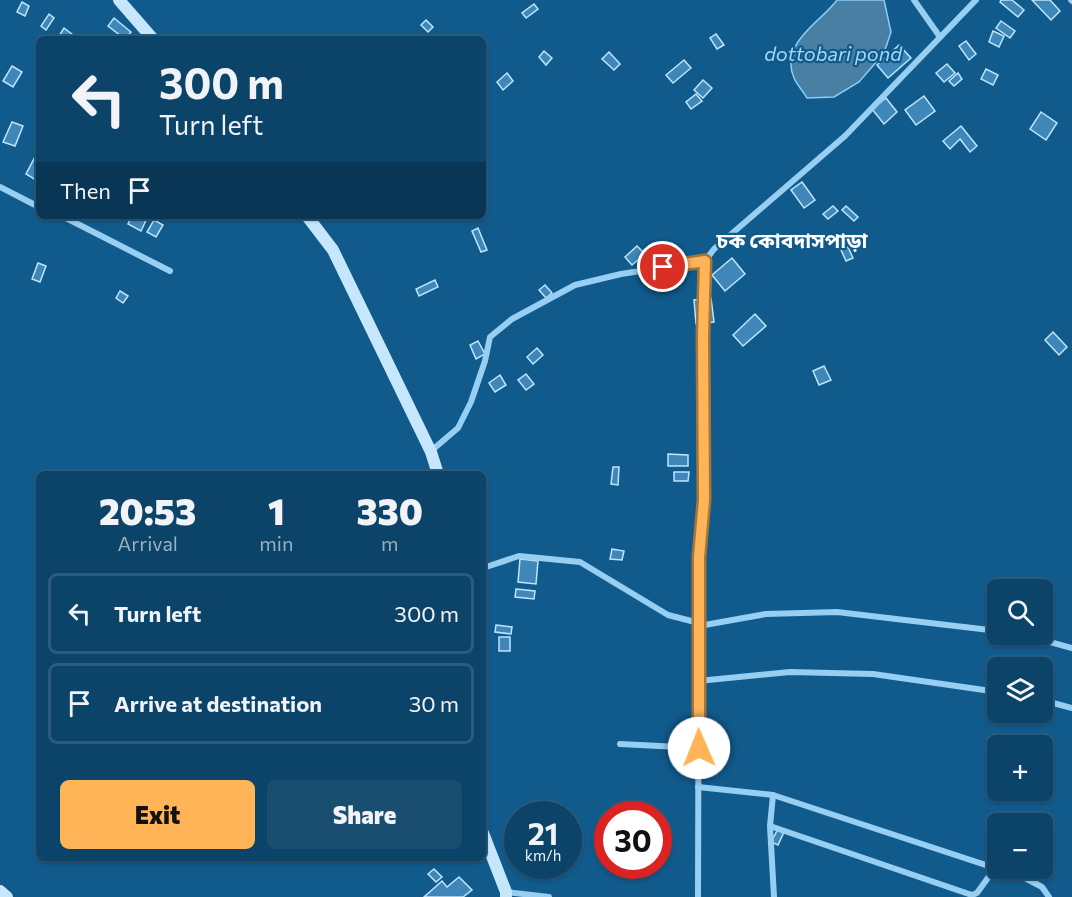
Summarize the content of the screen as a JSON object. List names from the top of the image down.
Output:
{
  "districts": ["চক কোবদাসপাড়া"],
  "water": ["dottobari pond"],
  "page": {
    "turn": ["300 m", "Turn left"],
    "then": "Then",
    "eta": [
      "20:53",
      "Arrival",
      "1",
      "min",
      "330",
      "m"
    ],
    "list": [
      {
        "name": "Turn left",
        "value": "300 m"
      },
      {
        "name": "Arrive at destination",
        "value": "30 m"
      }
    ],
    "map_buttons": ["+", "−"],
    "buttons": ["Exit", "Share"],
    "speed": "21 km/h",
    "limit": "30"
  }
}
